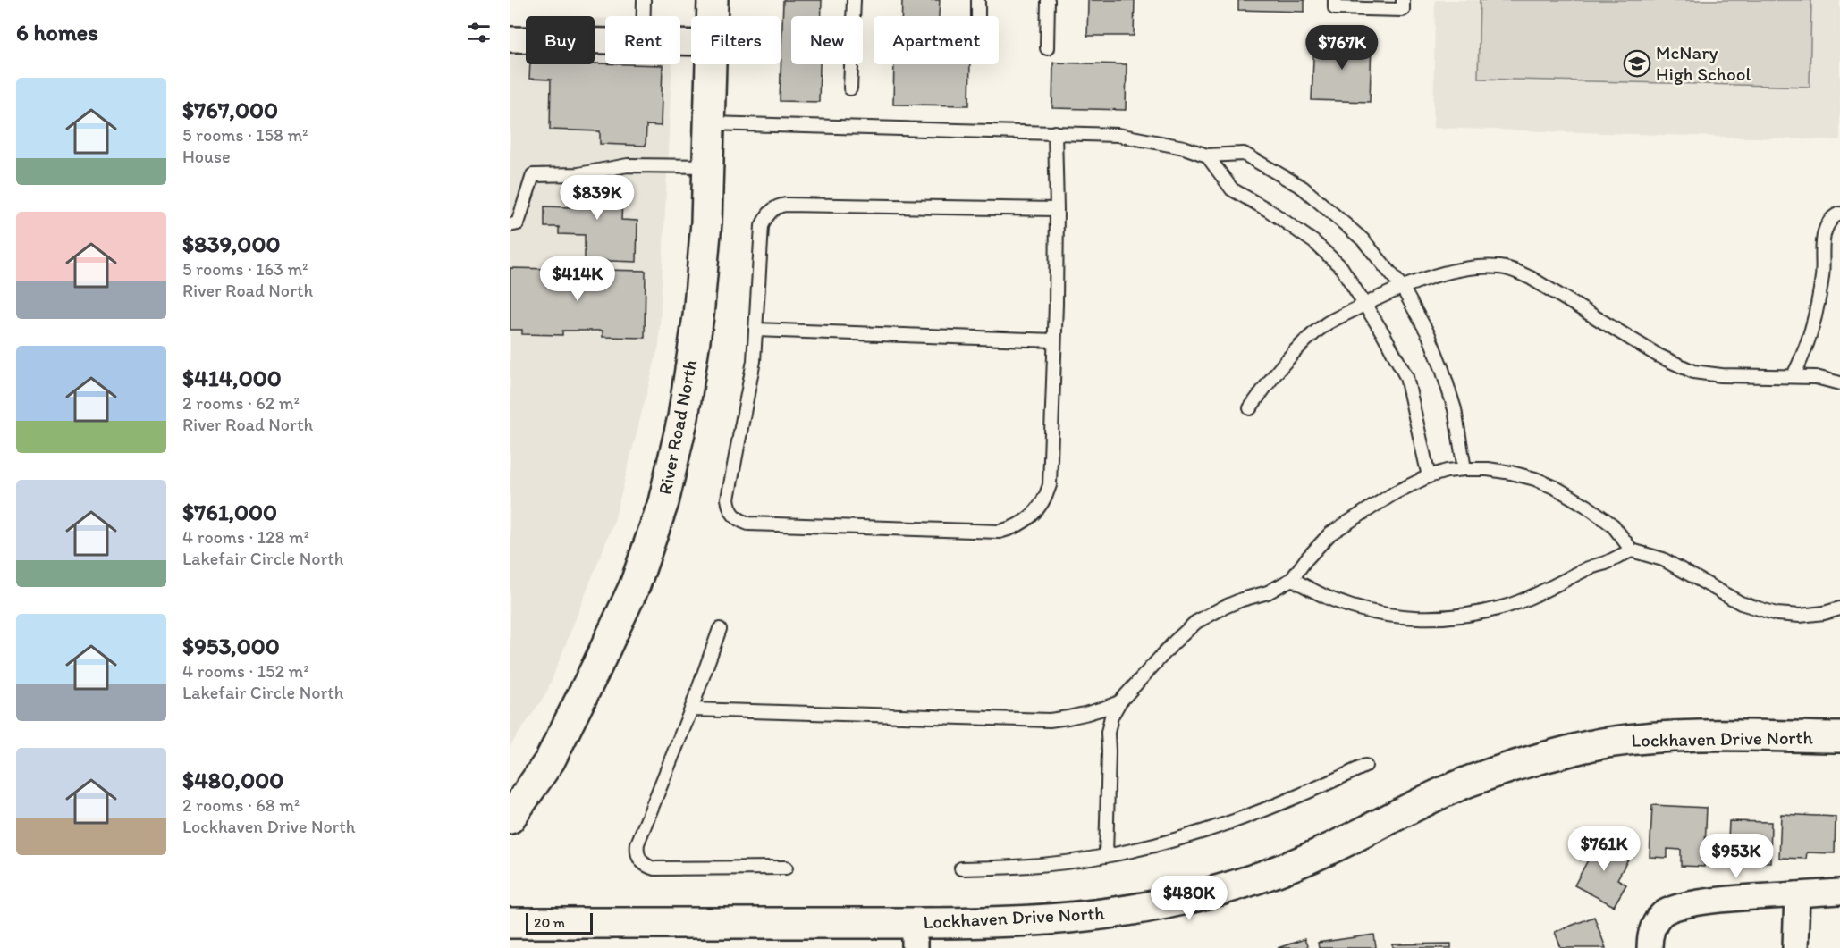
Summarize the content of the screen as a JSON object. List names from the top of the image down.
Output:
{
  "streets": {
    "street": ["River Road North", "Lockhaven Drive North"]
  },
  "places": {
    "school or university": ["McNary High School"]
  },
  "scale_bar": "20 m",
  "page": {
    "heading": "6 homes",
    "chip": [
      "Buy",
      "Rent",
      "Filters",
      "New",
      "Apartment"
    ],
    "price": [
      "$767K",
      "$839K",
      "$414K",
      "$761K",
      "$953K",
      "$480K"
    ],
    "list": [
      {
        "name": "$767,000",
        "note": "5 rooms · 158 m² · House"
      },
      {
        "name": "$839,000",
        "note": "5 rooms · 163 m² · River Road North"
      },
      {
        "name": "$414,000",
        "note": "2 rooms · 62 m² · River Road North"
      },
      {
        "name": "$761,000",
        "note": "4 rooms · 128 m² · Lakefair Circle North"
      },
      {
        "name": "$953,000",
        "note": "4 rooms · 152 m² · Lakefair Circle North"
      },
      {
        "name": "$480,000",
        "note": "2 rooms · 68 m² · Lockhaven Drive North"
      }
    ],
    "scale": "20 m"
  }
}
